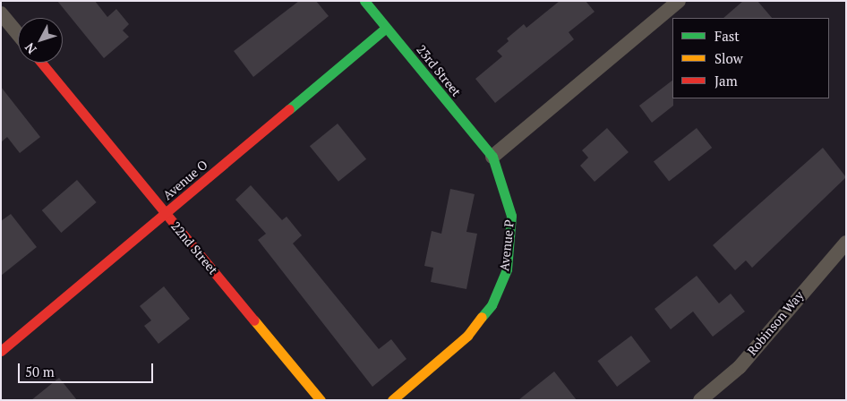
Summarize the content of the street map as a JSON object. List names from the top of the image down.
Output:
{
  "streets": {
    "street": [
      "23rd Street",
      "Avenue O",
      "Avenue P",
      "22nd Street",
      "Robinson Way"
    ]
  },
  "crossings": [
    ["23rd Street", "Avenue O"],
    ["23rd Street", "Avenue P"],
    ["Avenue O", "22nd Street"]
  ],
  "legend": ["Fast", "Slow", "Jam"],
  "scale_bar": "50 m",
  "north": "bottom left"
}
